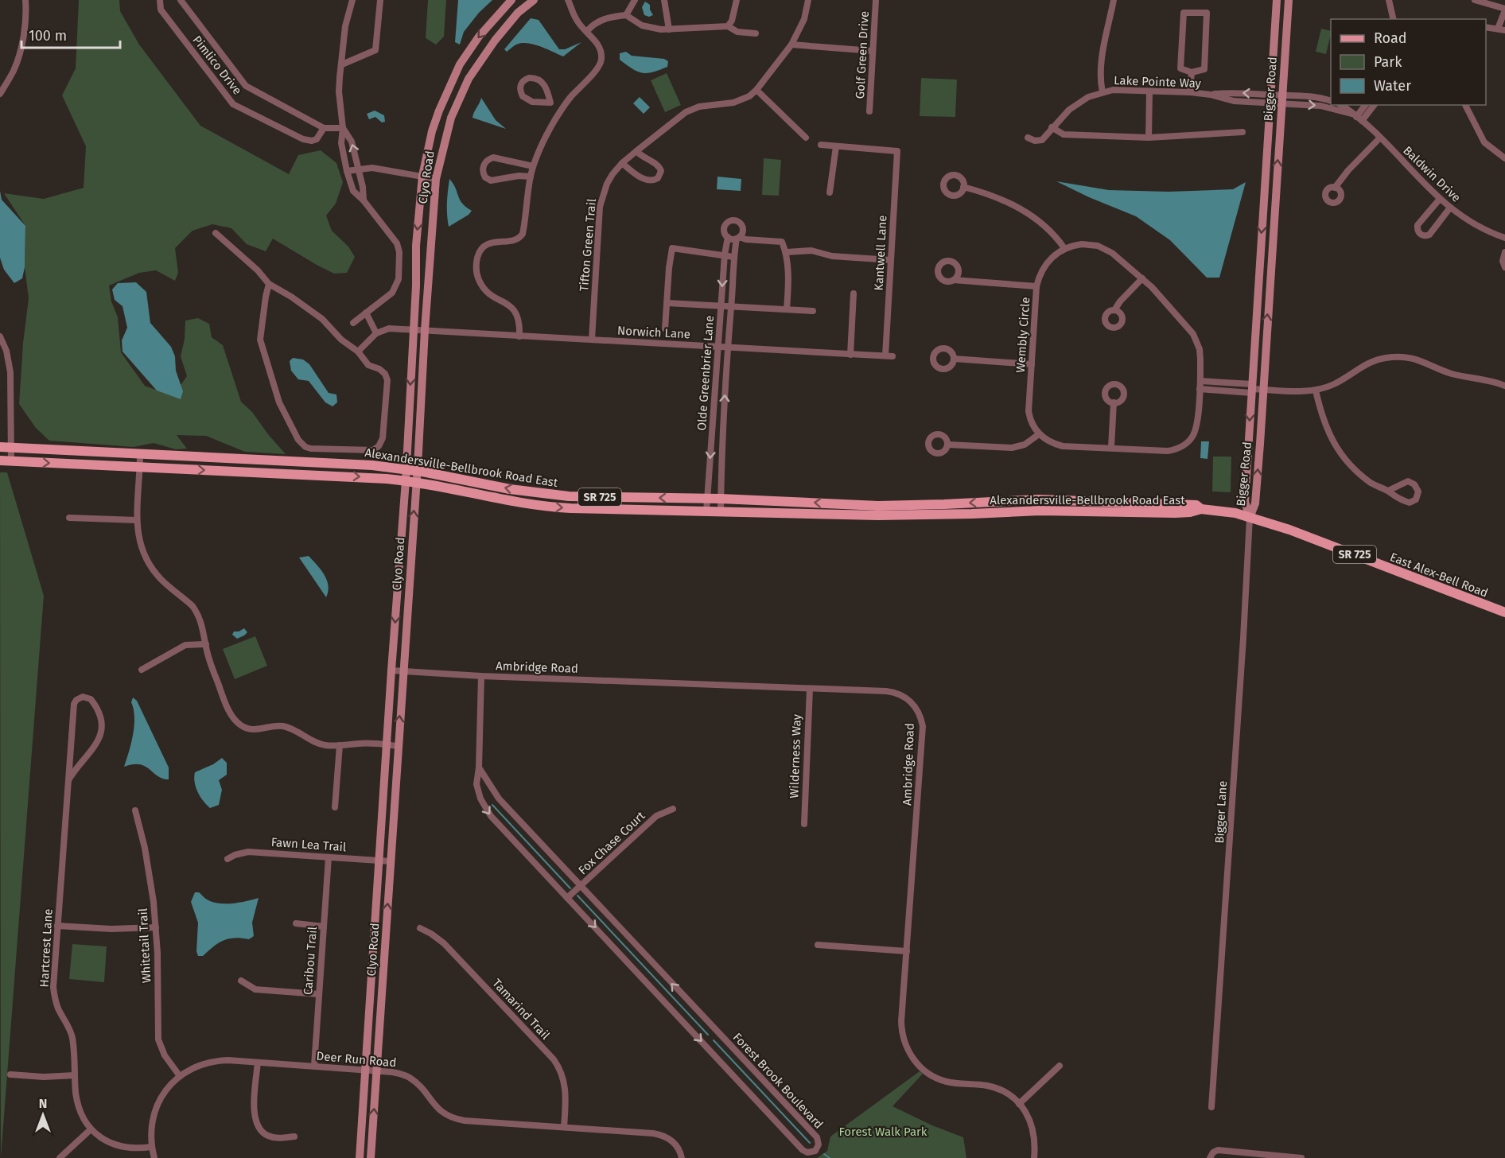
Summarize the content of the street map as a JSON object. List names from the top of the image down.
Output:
{
  "streets": {
    "main road": ["Alexandersville-Bellbrook Road East", "SR 725", "East Alex-Bell Road"],
    "street": [
      "Golf Green Drive",
      "Pimlico Drive",
      "Lake Pointe Way",
      "Bigger Road",
      "Baldwin Drive",
      "Clyo Road",
      "Tifton Green Trail",
      "Kantwell Lane",
      "Norwich Lane",
      "Wembly Circle",
      "Olde Greenbrier Lane",
      "Ambridge Road",
      "Wilderness Way",
      "Bigger Lane",
      "Fox Chase Court",
      "Fawn Lea Trail",
      "Whitetail Trail",
      "Hartcrest Lane",
      "Caribou Trail",
      "Tamarind Trail",
      "Deer Run Road",
      "Forest Brook Boulevard"
    ]
  },
  "crossings": [
    ["Lake Pointe Way", "Bigger Road"],
    ["Lake Pointe Way", "Baldwin Drive"],
    ["Bigger Road", "Baldwin Drive"],
    ["Bigger Road", "East Alex-Bell Road"],
    ["Bigger Road", "Bigger Lane"],
    ["Clyo Road", "Norwich Lane"],
    ["Clyo Road", "Alexandersville-Bellbrook Road East"],
    ["Clyo Road", "Ambridge Road"],
    ["Clyo Road", "Fawn Lea Trail"],
    ["Clyo Road", "Deer Run Road"],
    ["Tifton Green Trail", "Norwich Lane"],
    ["Kantwell Lane", "Norwich Lane"],
    ["Norwich Lane", "Olde Greenbrier Lane"],
    ["Olde Greenbrier Lane", "Alexandersville-Bellbrook Road East"],
    ["Alexandersville-Bellbrook Road East", "East Alex-Bell Road"],
    ["East Alex-Bell Road", "Bigger Lane"],
    ["Ambridge Road", "Wilderness Way"],
    ["Ambridge Road", "Forest Brook Boulevard"],
    ["Fox Chase Court", "Forest Brook Boulevard"],
    ["Fawn Lea Trail", "Caribou Trail"],
    ["Whitetail Trail", "Deer Run Road"],
    ["Hartcrest Lane", "Deer Run Road"],
    ["Caribou Trail", "Deer Run Road"],
    ["Tamarind Trail", "Deer Run Road"]
  ],
  "parks": ["Forest Walk Park"],
  "legend": ["Road", "Park", "Water"],
  "scale_bar": "100 m",
  "north": "top"
}
